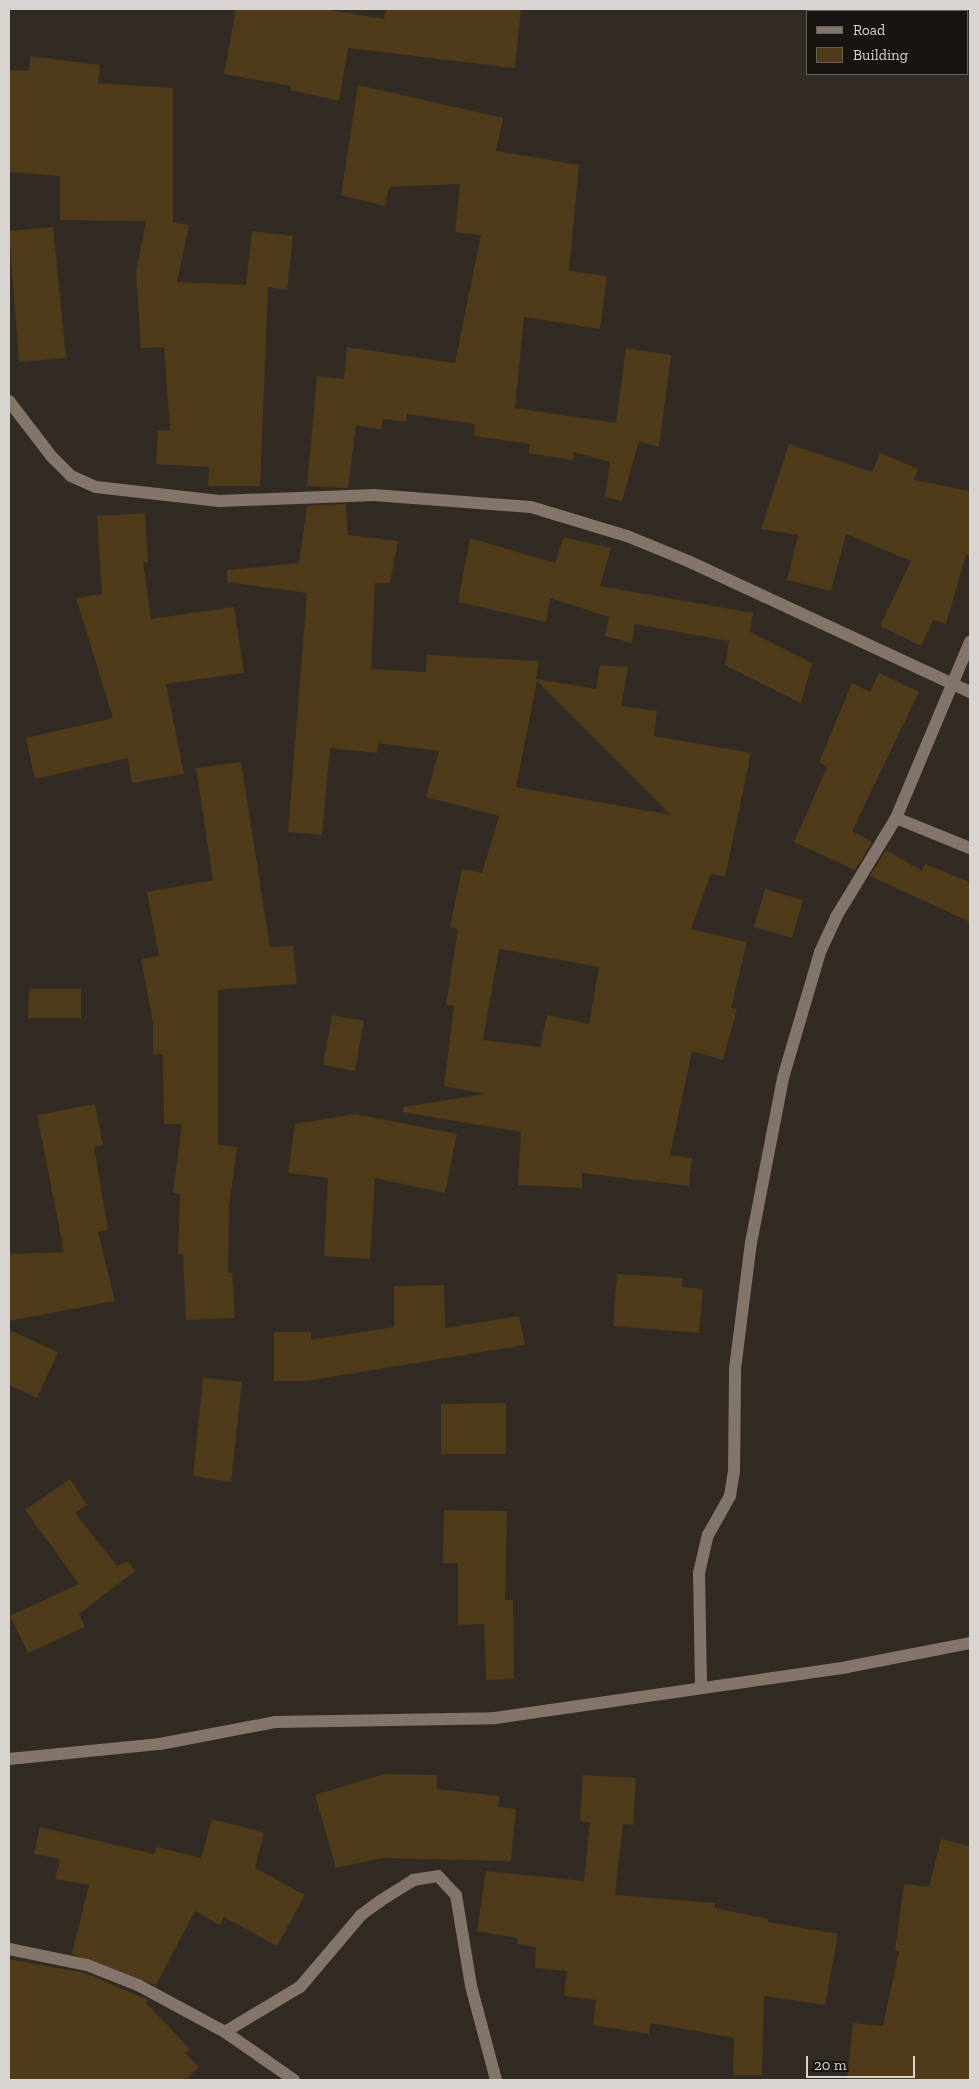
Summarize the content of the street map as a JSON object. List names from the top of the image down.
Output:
{
  "legend": ["Road", "Building"],
  "scale_bar": "20 m"
}
